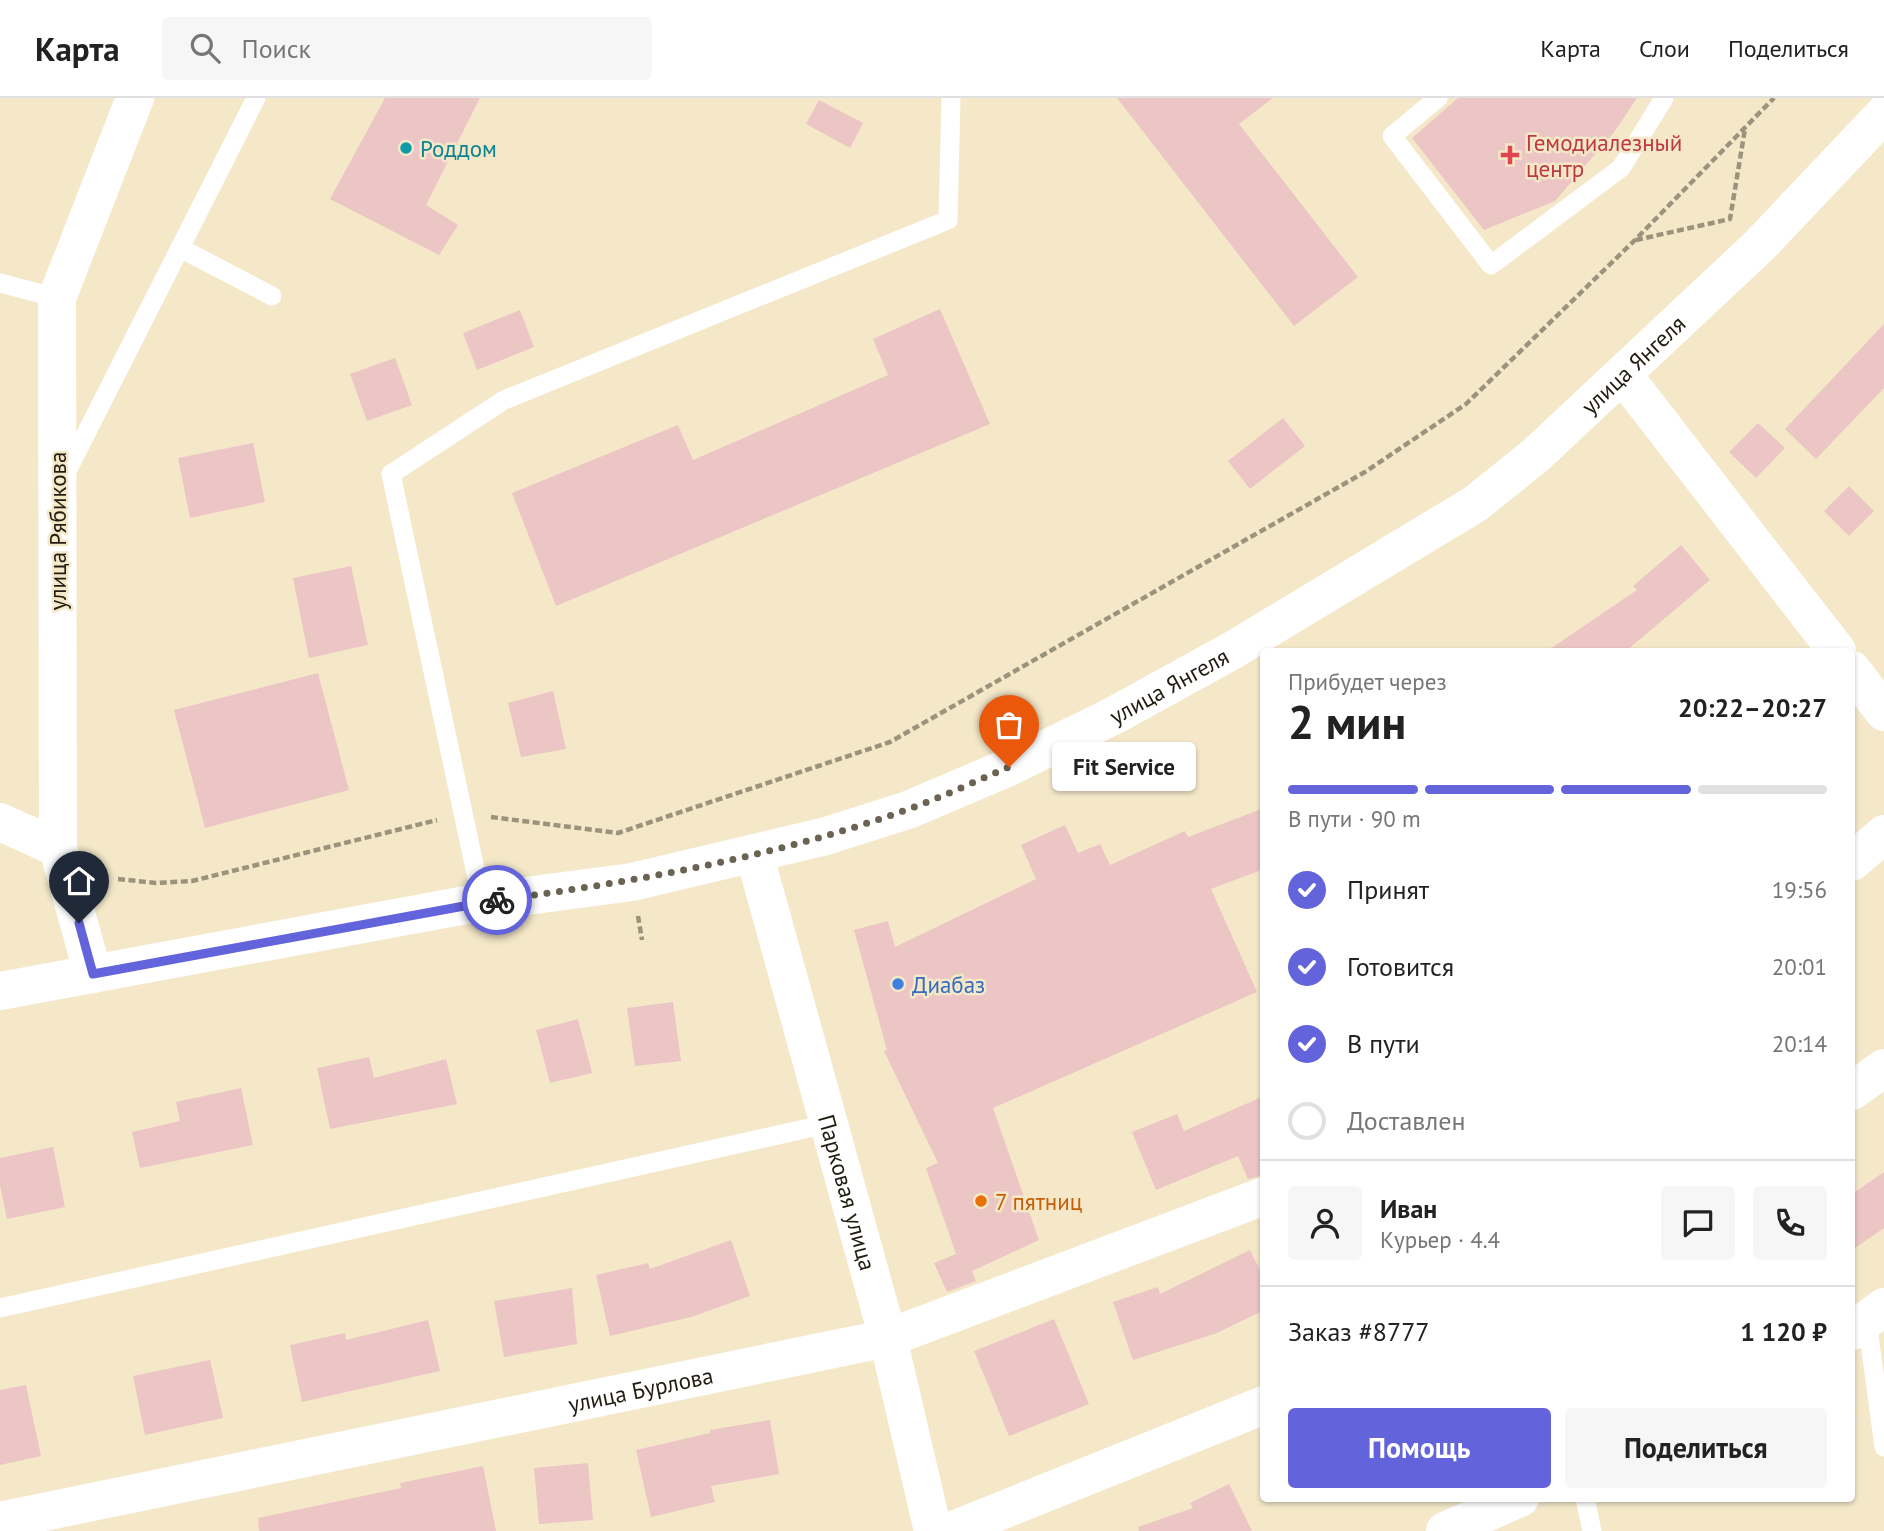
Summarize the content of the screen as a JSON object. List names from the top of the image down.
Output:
{
  "streets": {
    "street": [
      "улица Янгеля",
      "улица Рябикова",
      "Парковая улица",
      "улица Бурлова"
    ]
  },
  "crossings": [
    ["улица Янгеля", "улица Рябикова"],
    ["улица Янгеля", "Парковая улица"],
    ["Парковая улица", "улица Бурлова"]
  ],
  "places": {
    "other": [
      "Роддом",
      "Fit Service",
      "Диабаз",
      "7 пятниц"
    ],
    "health": ["Гемодиалезный центр"]
  },
  "page": {
    "header": "Карта",
    "search": "Поиск",
    "nav": ["Карта", "Слои", "Поделиться"],
    "heading": ["2 мин", "Прибудет через", "20:22–20:27"],
    "panel": [
      "Иван",
      "Курьер · 4.4",
      "Заказ #8777",
      "1 120 ₽"
    ],
    "bubble": "Fit Service",
    "bar": "В пути · 90 m",
    "list": [
      ["Принят", "19:56"],
      ["Готовится", "20:01"],
      ["В пути", "20:14"],
      "Доставлен"
    ],
    "buttons": ["Помощь", "Поделиться"]
  }
}
